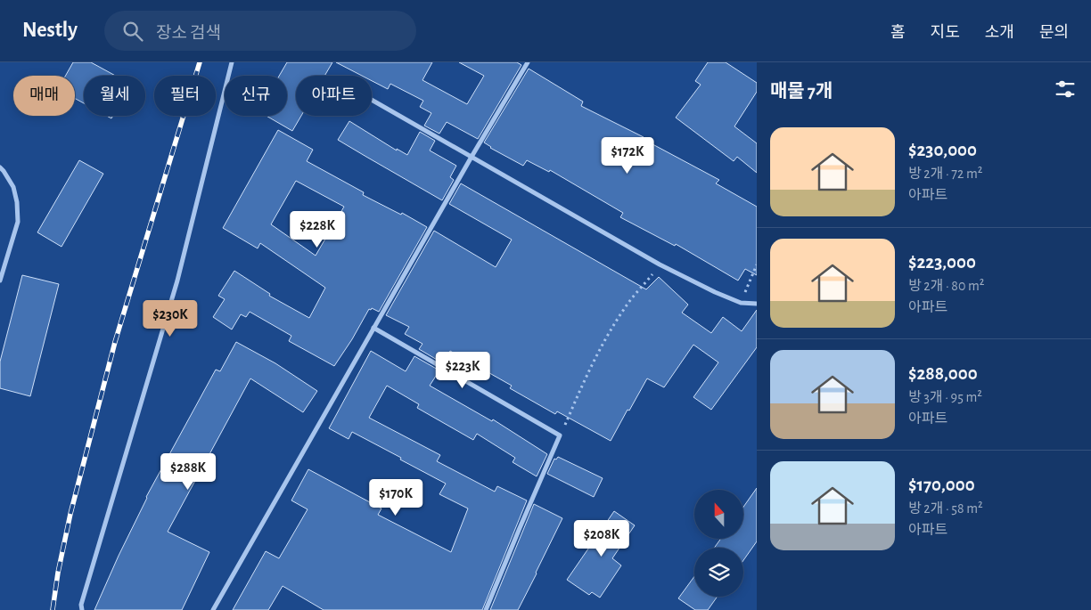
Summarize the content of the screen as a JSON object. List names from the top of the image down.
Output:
{
  "north": "top",
  "page": {
    "header": "Nestly",
    "search": "장소 검색",
    "nav": [
      "홈",
      "지도",
      "소개",
      "문의"
    ],
    "heading": "매물 7개",
    "chip": [
      "매매",
      "월세",
      "필터",
      "신규",
      "아파트"
    ],
    "list": [
      {
        "name": "$230,000",
        "note": "방 2개 · 72 m² · 아파트"
      },
      {
        "name": "$223,000",
        "note": "방 2개 · 80 m² · 아파트"
      },
      {
        "name": "$288,000",
        "note": "방 3개 · 95 m² · 아파트"
      },
      {
        "name": "$170,000",
        "note": "방 2개 · 58 m² · 아파트"
      }
    ],
    "price": [
      "$172K",
      "$228K",
      "$230K",
      "$223K",
      "$288K",
      "$170K",
      "$208K"
    ]
  }
}
